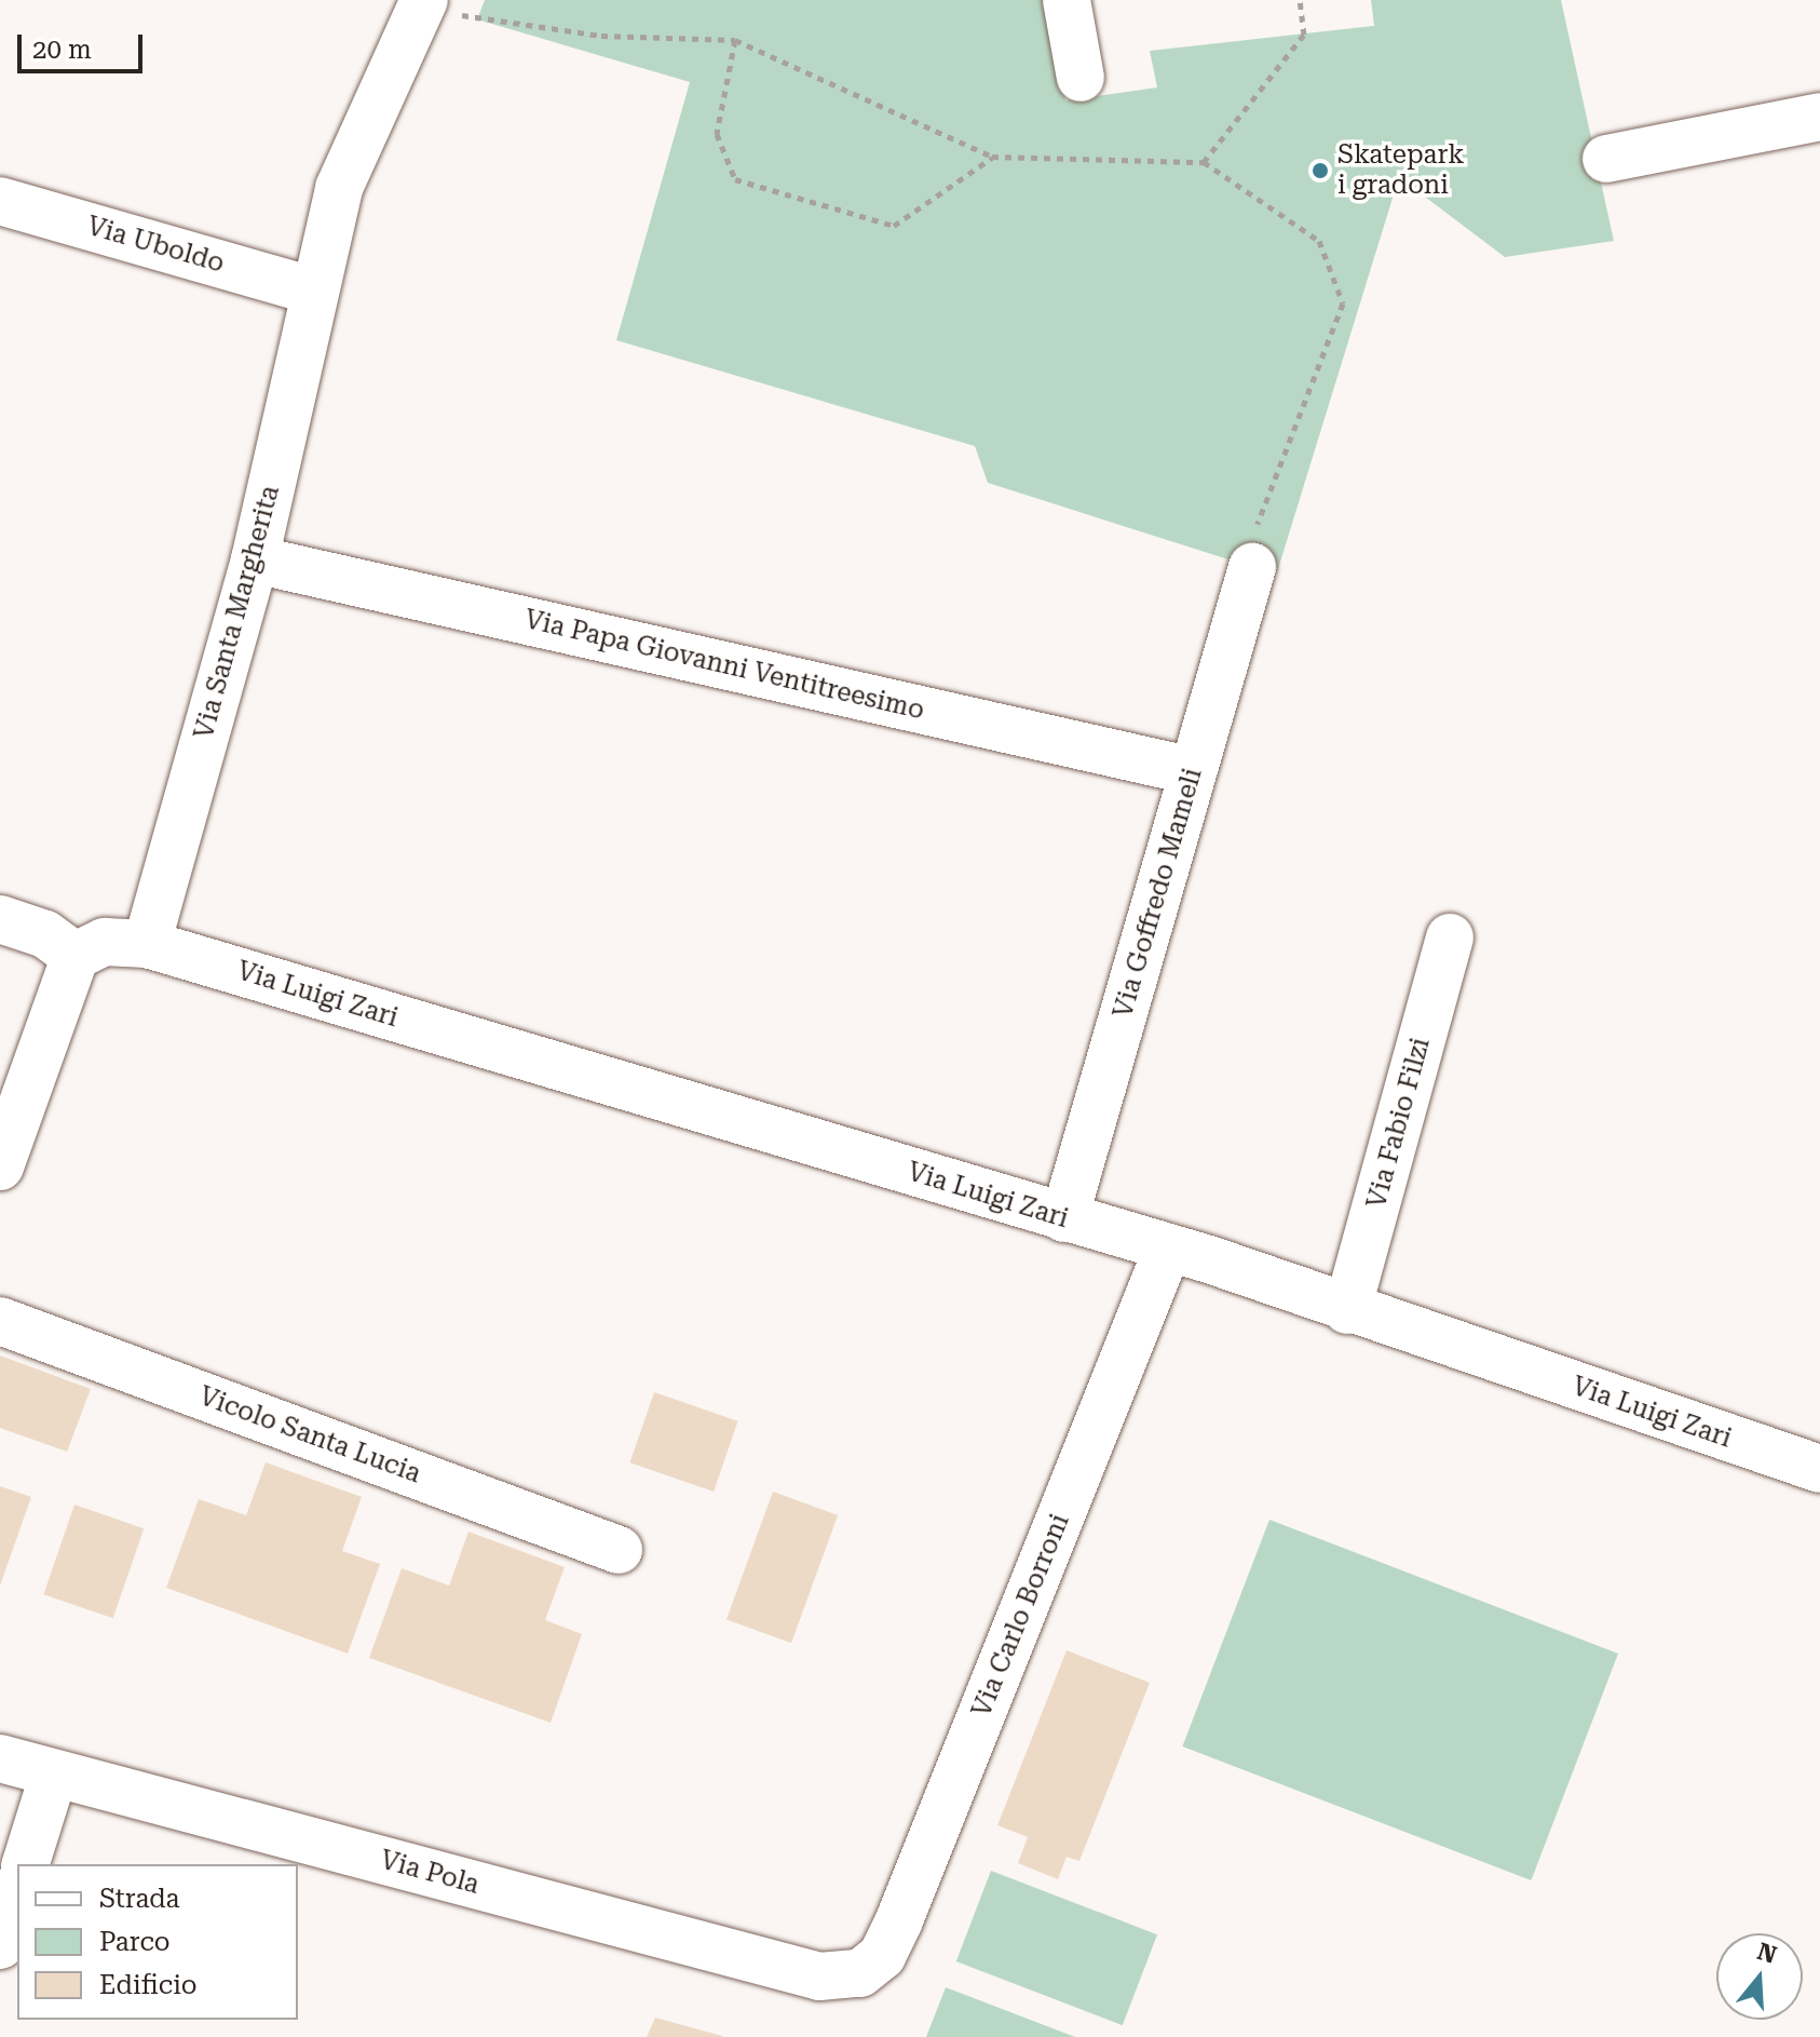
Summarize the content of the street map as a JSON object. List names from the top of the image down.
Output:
{
  "streets": {
    "street": [
      "Via Uboldo",
      "Via Santa Margherita",
      "Via Papa Giovanni Ventitreesimo",
      "Via Goffredo Mameli",
      "Via Luigi Zari",
      "Via Fabio Filzi",
      "Vicolo Santa Lucia",
      "Via Carlo Borroni",
      "Via Pola"
    ]
  },
  "crossings": [
    ["Via Uboldo", "Via Santa Margherita"],
    ["Via Santa Margherita", "Via Papa Giovanni Ventitreesimo"],
    ["Via Santa Margherita", "Via Luigi Zari"],
    ["Via Papa Giovanni Ventitreesimo", "Via Goffredo Mameli"],
    ["Via Goffredo Mameli", "Via Luigi Zari"],
    ["Via Luigi Zari", "Via Fabio Filzi"],
    ["Via Luigi Zari", "Via Carlo Borroni"],
    ["Via Carlo Borroni", "Via Pola"]
  ],
  "places": ["Skatepark i gradoni"],
  "legend": ["Strada", "Parco", "Edificio"],
  "scale_bar": "20 m",
  "north": "top"
}
